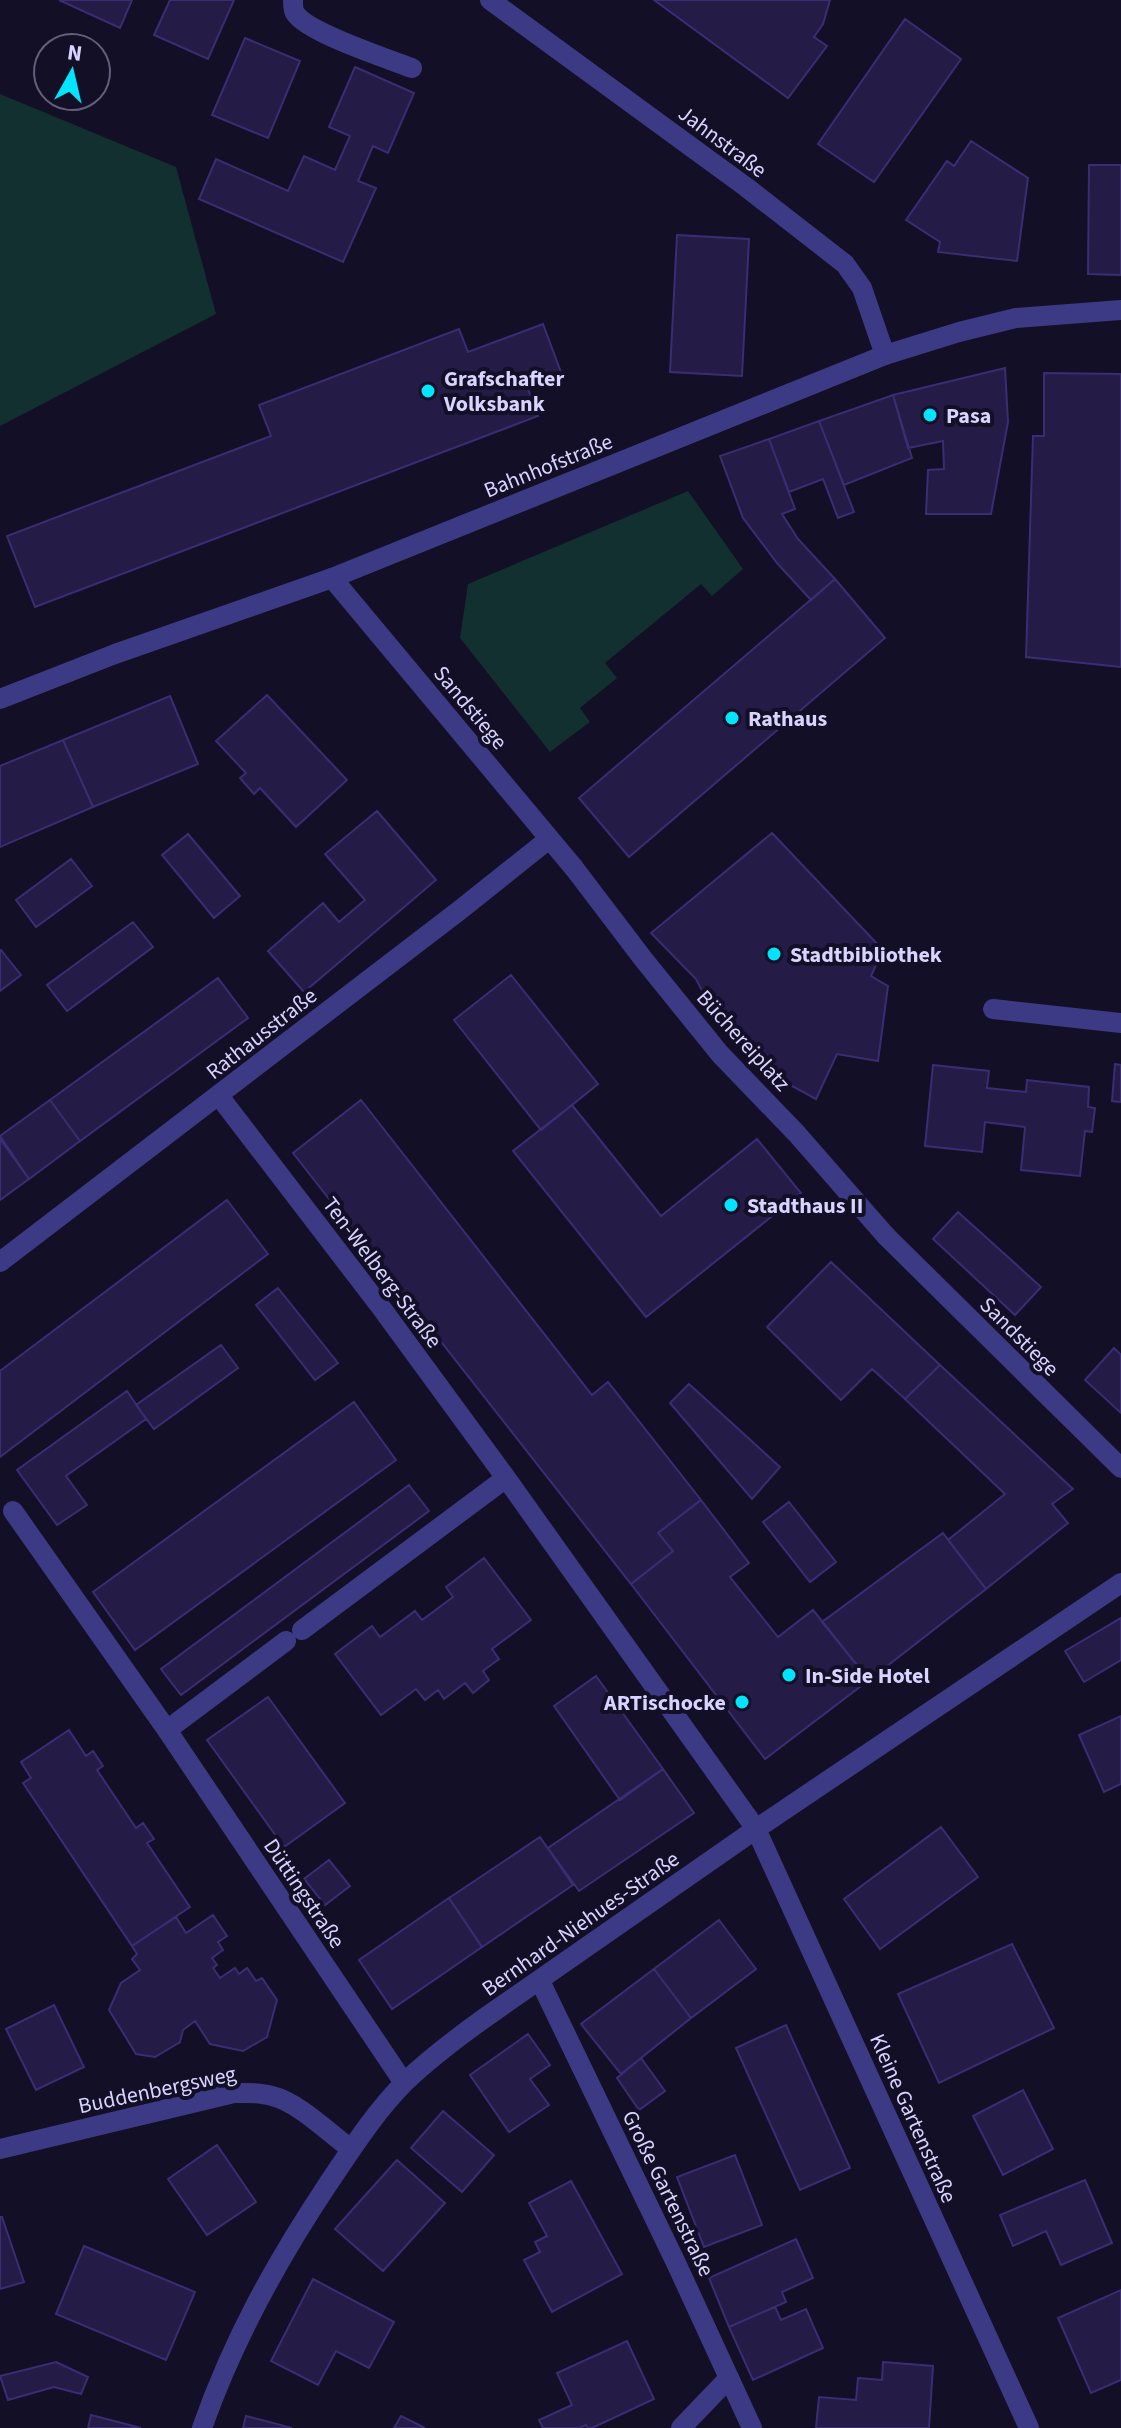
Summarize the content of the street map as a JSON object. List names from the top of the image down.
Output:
{
  "streets": {
    "street": [
      "Jahnstraße",
      "Bahnhofstraße",
      "Sandstiege",
      "Rathausstraße",
      "Büchereiplatz",
      "Ten-Welberg-Straße",
      "Düttingstraße",
      "Bernhard-Niehues-Straße",
      "Buddenbergsweg",
      "Kleine Gartenstraße",
      "Große Gartenstraße"
    ]
  },
  "crossings": [
    ["Jahnstraße", "Bahnhofstraße"],
    ["Bahnhofstraße", "Sandstiege"],
    ["Sandstiege", "Rathausstraße"],
    ["Sandstiege", "Büchereiplatz"],
    ["Rathausstraße", "Ten-Welberg-Straße"],
    ["Ten-Welberg-Straße", "Bernhard-Niehues-Straße"],
    ["Ten-Welberg-Straße", "Kleine Gartenstraße"],
    ["Düttingstraße", "Bernhard-Niehues-Straße"],
    ["Bernhard-Niehues-Straße", "Buddenbergsweg"],
    ["Bernhard-Niehues-Straße", "Kleine Gartenstraße"],
    ["Bernhard-Niehues-Straße", "Große Gartenstraße"]
  ],
  "places": [
    "Grafschafter Volksbank",
    "Pasa",
    "Rathaus",
    "Stadtbibliothek",
    "Stadthaus II",
    "In-Side Hotel",
    "ARTischocke"
  ],
  "north": "top"
}
